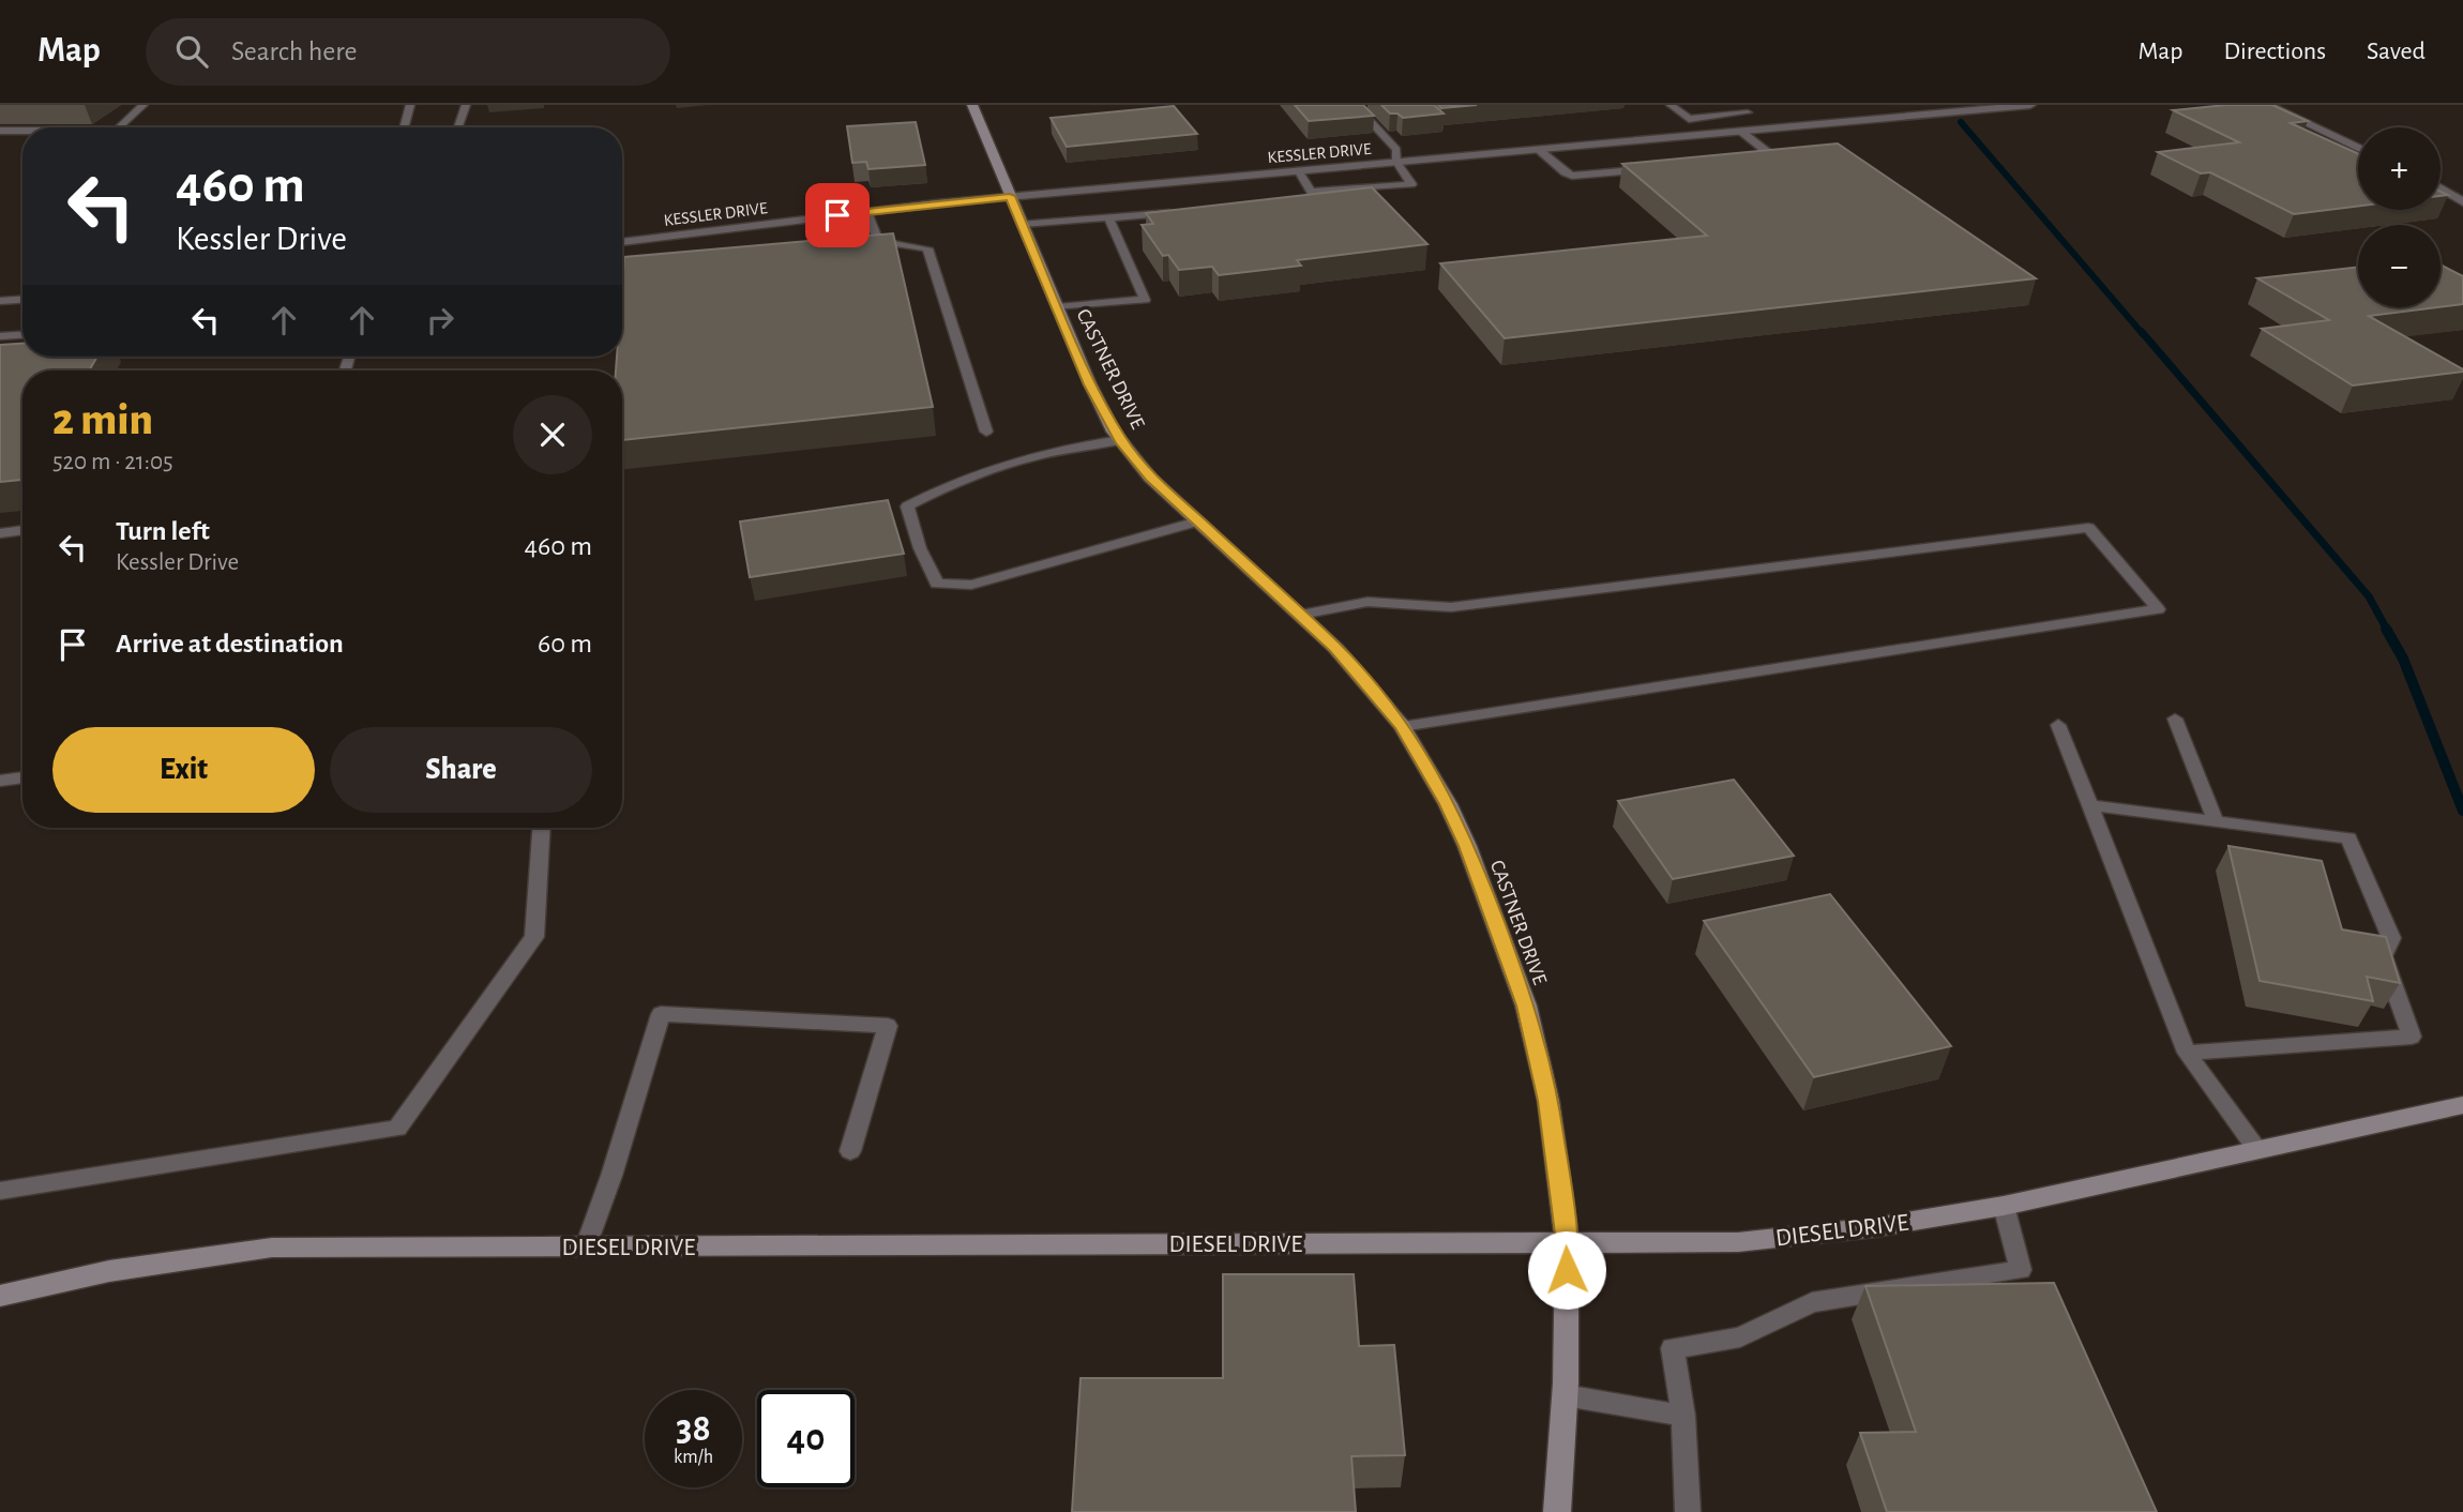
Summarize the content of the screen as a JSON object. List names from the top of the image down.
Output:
{
  "streets": {
    "street": ["KESSLER DRIVE", "CASTNER DRIVE", "DIESEL DRIVE"]
  },
  "crossings": [
    ["KESSLER DRIVE", "CASTNER DRIVE"],
    ["CASTNER DRIVE", "DIESEL DRIVE"]
  ],
  "page": {
    "header": "Map",
    "search": "Search here",
    "nav": ["Map", "Directions", "Saved"],
    "map_buttons": ["+", "−"],
    "turn": ["460 m", "Kessler Drive"],
    "heading": ["2 min", "520 m · 21:05"],
    "list": [
      {
        "name": "Turn left",
        "note": "Kessler Drive",
        "value": "460 m"
      },
      {
        "name": "Arrive at destination",
        "value": "60 m"
      }
    ],
    "buttons": ["Exit", "Share"],
    "speed": "38 km/h",
    "limit": "40"
  }
}
